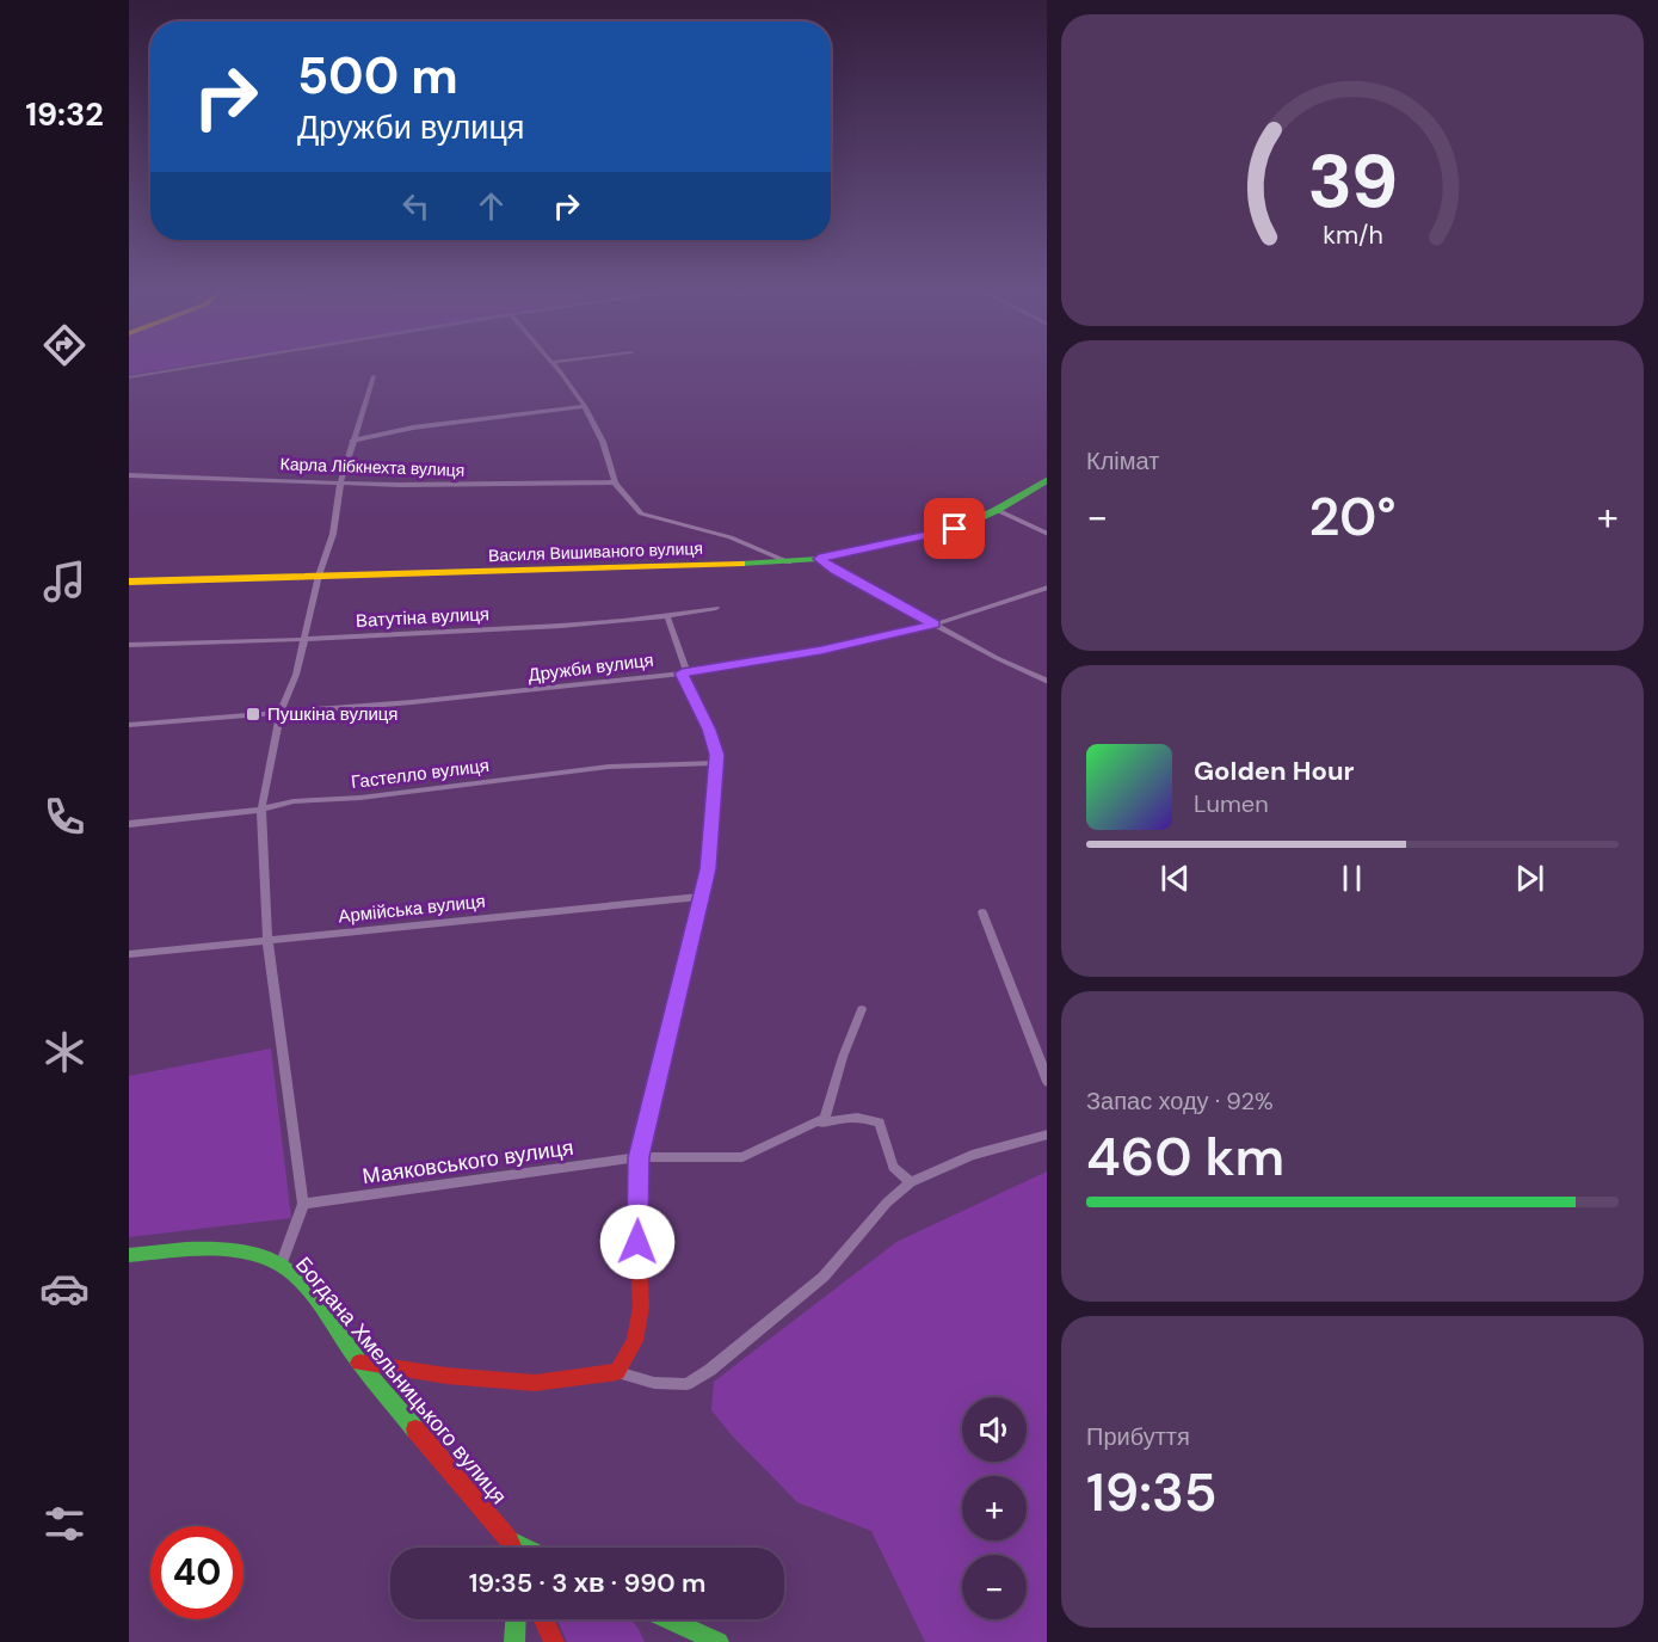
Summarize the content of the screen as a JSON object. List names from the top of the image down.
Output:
{
  "streets": {
    "street": [
      "Карла Лібкнехта вулиця",
      "Василя Вишиваного вулиця",
      "Ватутіна вулиця",
      "Дружби вулиця",
      "Гастелло вулиця",
      "Армійська вулиця",
      "Маяковського вулиця",
      "Богдана Хмельницького вулиця"
    ]
  },
  "places": {
    "transit": ["Пушкіна вулиця"]
  },
  "page": {
    "tabs": "19:32",
    "turn": ["500 m", "Дружби вулиця"],
    "tile": [
      "Клімат",
      ["Запас ходу · 92%", "460 km"],
      ["Прибуття", "19:35"]
    ],
    "heat": ["−", "20°", "+"],
    "song": ["Golden Hour", "Lumen"],
    "map_buttons": ["+", "−"],
    "limit": "40",
    "trip": "19:35 · 3 хв · 990 m",
    "gauge": ["39", "km/h"]
  }
}
